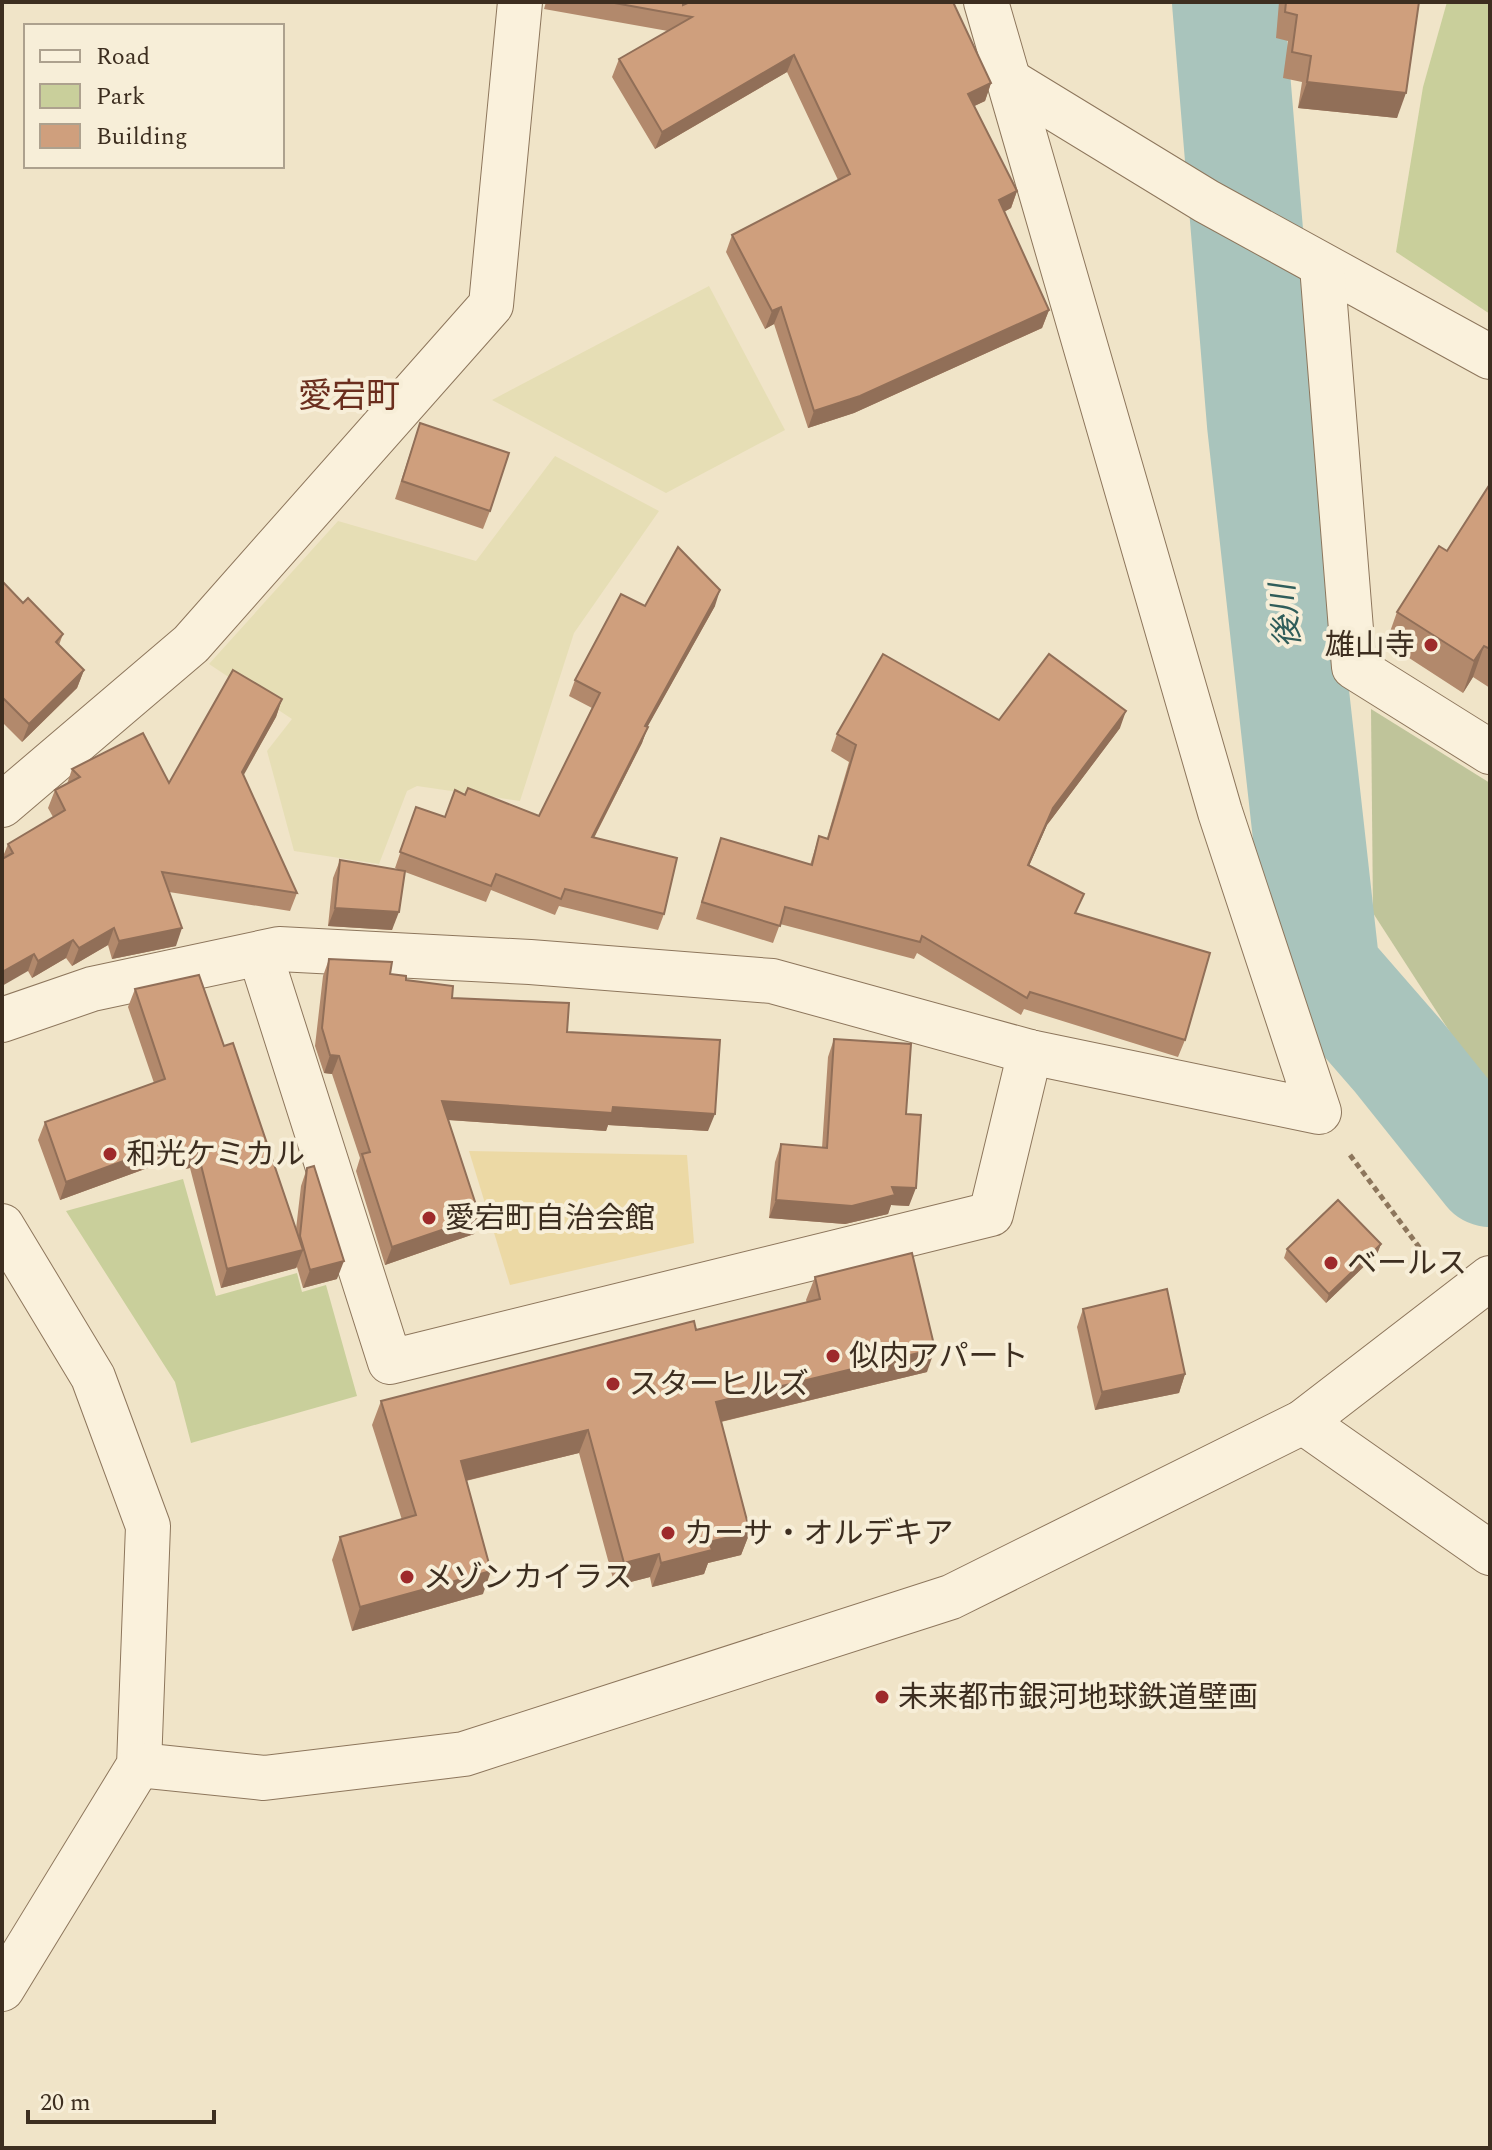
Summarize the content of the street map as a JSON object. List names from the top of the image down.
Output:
{
  "districts": ["愛宕町"],
  "water": ["後川"],
  "places": [
    "雄山寺",
    "和光ケミカル",
    "愛宕町自治会館",
    "ベールス",
    "似内アパート",
    "スターヒルズ",
    "カーサ・オルデキア",
    "メゾンカイラス",
    "未来都市銀河地球鉄道壁画"
  ],
  "legend": ["Road", "Park", "Building"],
  "scale_bar": "20 m"
}
